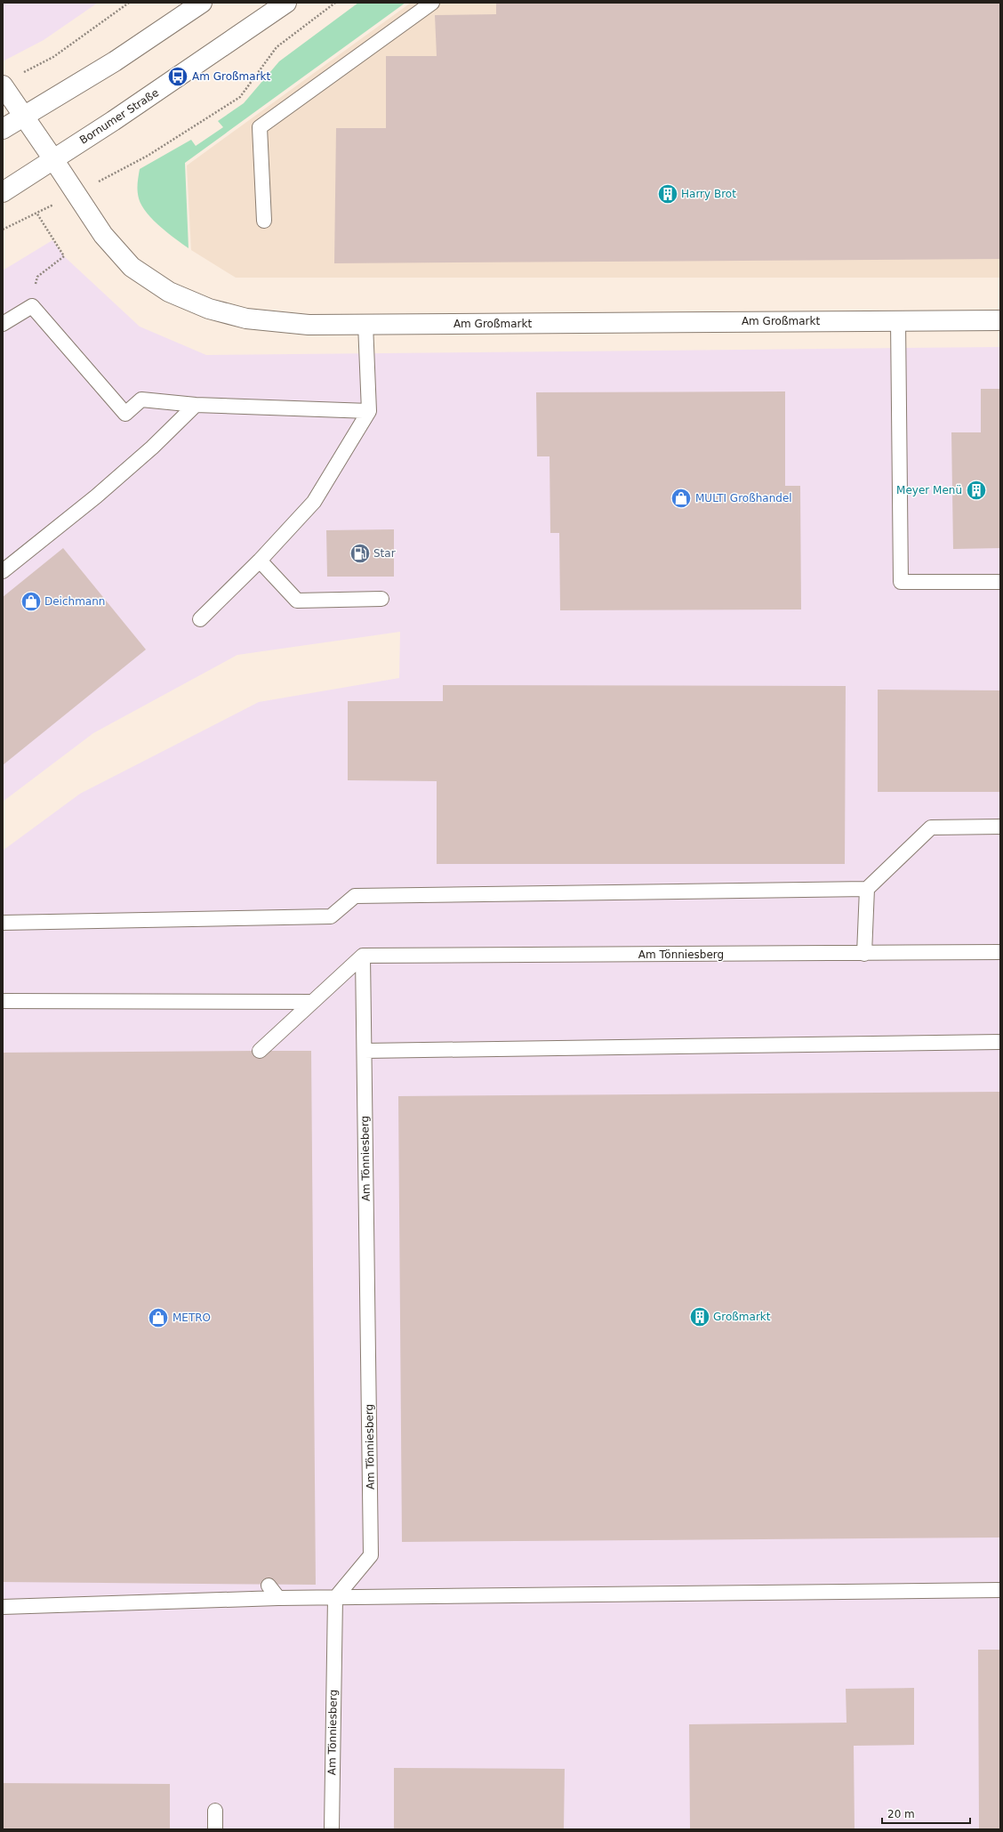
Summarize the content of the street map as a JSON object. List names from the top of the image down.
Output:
{
  "streets": {
    "street": ["Bornumer Straße", "Am Großmarkt"],
    "lane": ["Am Tönniesberg"]
  },
  "crossings": [
    ["Bornumer Straße", "Am Großmarkt"]
  ],
  "places": {
    "bus stop": ["Am Großmarkt"],
    "building": ["Harry Brot", "Meyer Menü", "Großmarkt"],
    "shop": ["MULTI Großhandel", "Deichmann", "METRO"],
    "fuel station": ["Star"]
  },
  "scale_bar": "20 m"
}
